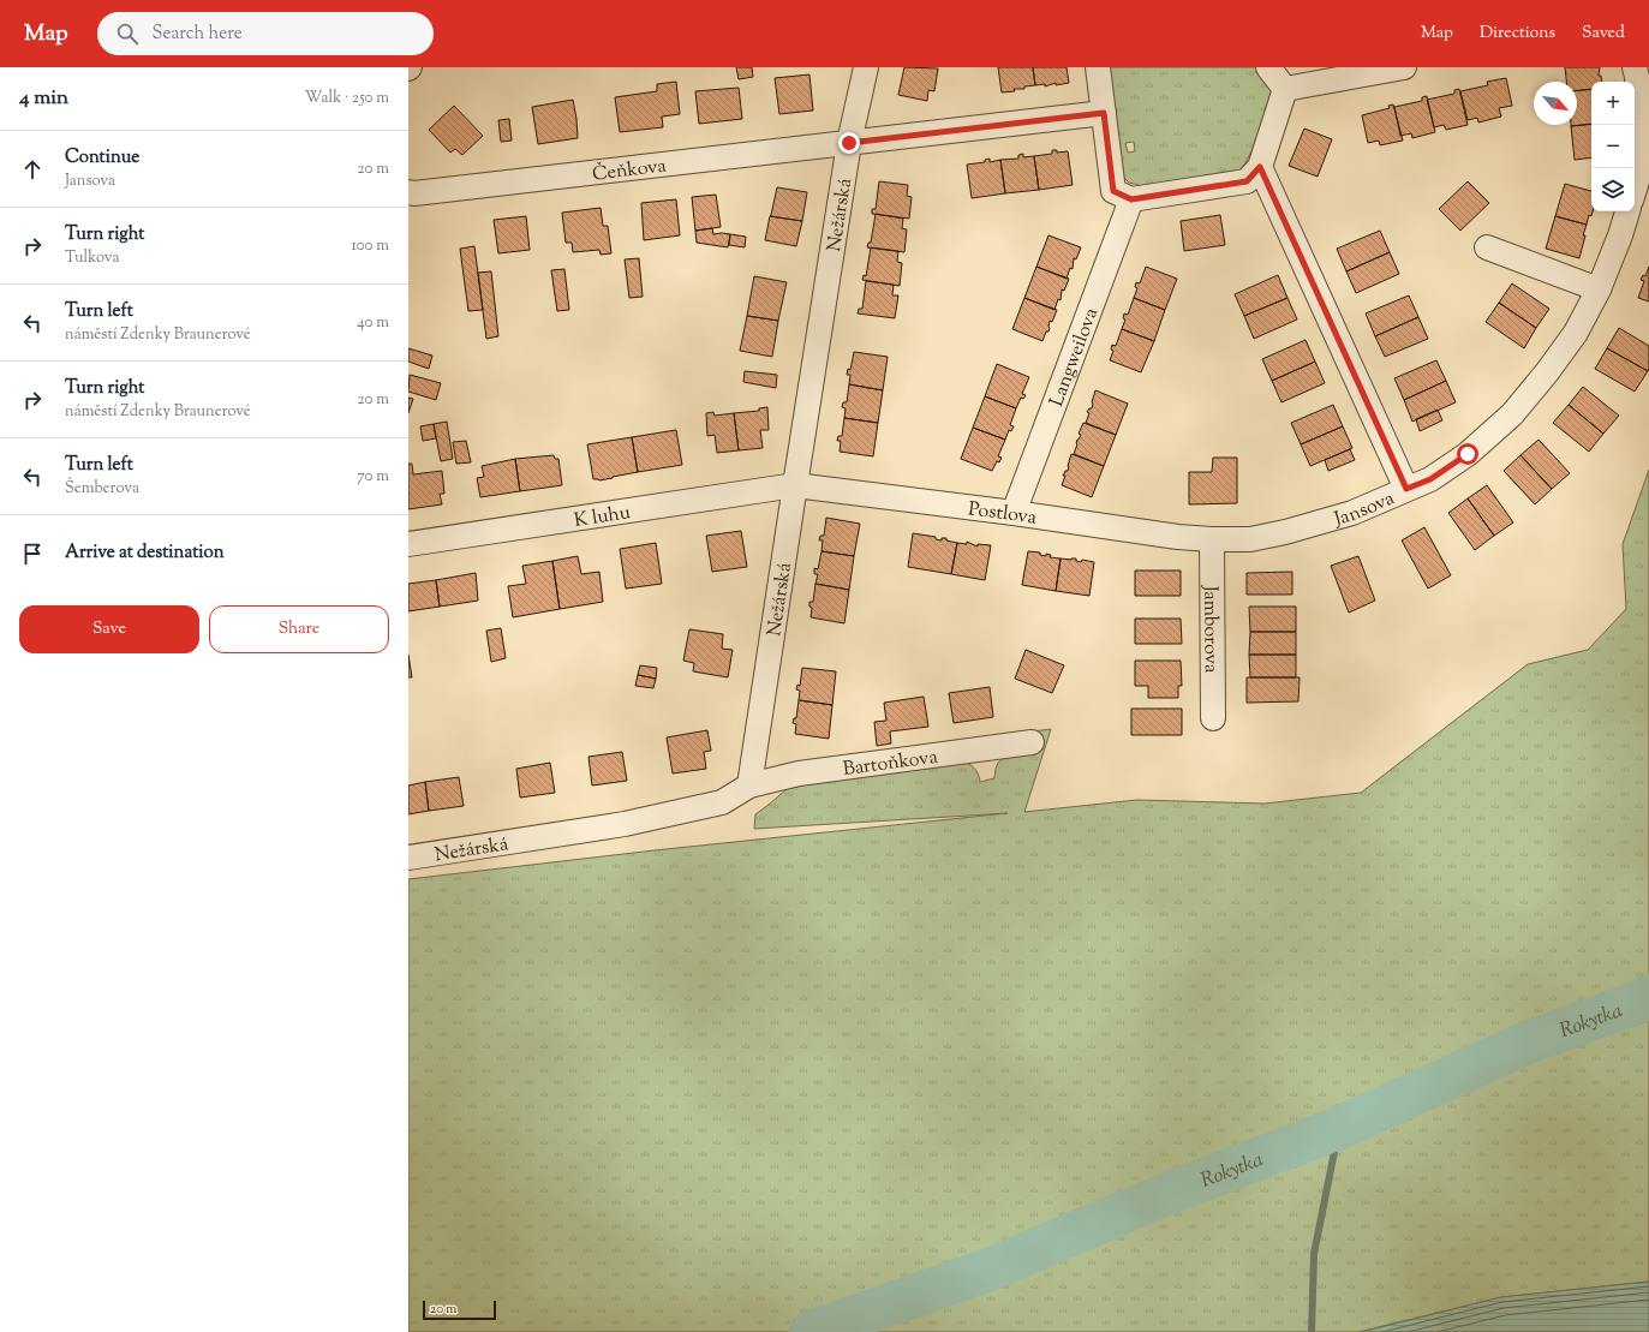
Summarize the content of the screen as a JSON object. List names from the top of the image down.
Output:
{
  "streets": {
    "street": [
      "Čeňkova",
      "Nežárská",
      "Langweilova",
      "Jansova",
      "Postlova",
      "K luhu",
      "Jamborova",
      "Bartoňkova"
    ]
  },
  "crossings": [
    ["Čeňkova", "Nežárská"],
    ["Nežárská", "Postlova"],
    ["Nežárská", "K luhu"],
    ["Nežárská", "Bartoňkova"],
    ["Langweilova", "Postlova"],
    ["Jansova", "Postlova"],
    ["Jansova", "Jamborova"],
    ["Postlova", "K luhu"],
    ["Postlova", "Jamborova"]
  ],
  "water": ["Rokytka"],
  "scale_bar": "20 m",
  "north": "bottom right",
  "page": {
    "header": "Map",
    "search": "Search here",
    "nav": ["Map", "Directions", "Saved"],
    "heading": ["4 min", "Walk · 250 m"],
    "map_buttons": ["+", "−"],
    "list": [
      ["Continue", "Jansova", "20 m"],
      ["Turn right", "Tulkova", "100 m"],
      ["Turn left", "náměstí Zdenky Braunerové", "40 m"],
      ["Turn right", "náměstí Zdenky Braunerové", "20 m"],
      ["Turn left", "Šemberova", "70 m"],
      "Arrive at destination"
    ],
    "buttons": ["Save", "Share"],
    "scale": "20 m"
  }
}
